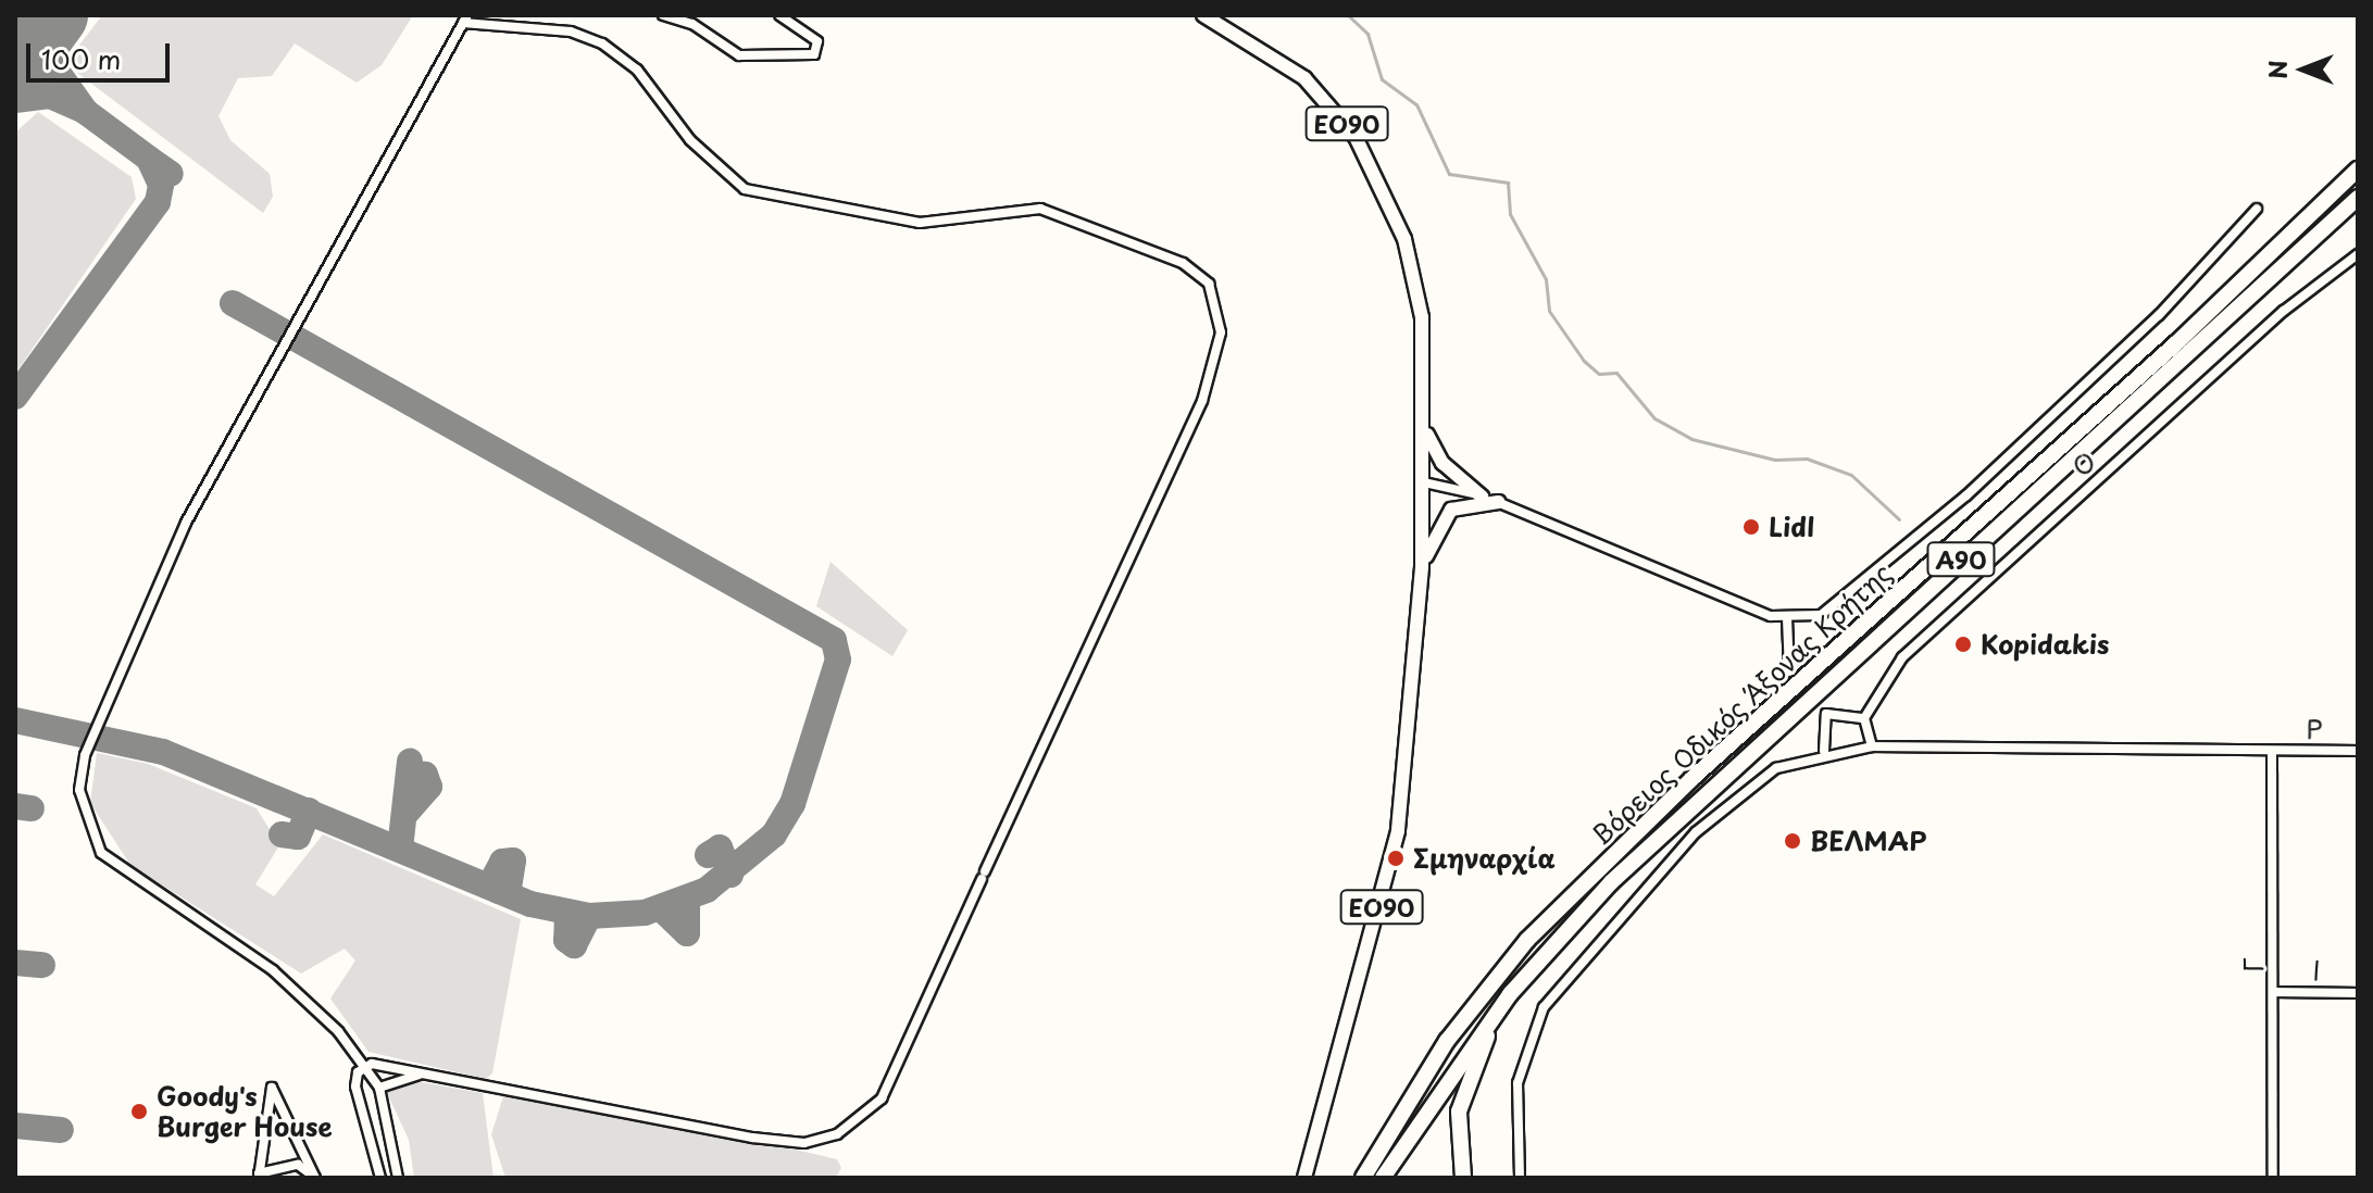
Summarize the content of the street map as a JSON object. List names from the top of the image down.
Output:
{
  "streets": {
    "highway": ["Α90", "Βόρειος Οδικός Άξονας Κρήτης"],
    "main road": ["ΕΟ90"],
    "street": [
      "Ο",
      "Ρ",
      "Γ",
      "Ι"
    ]
  },
  "crossings": [
    ["Ρ", "Γ"],
    ["Γ", "Ι"]
  ],
  "places": [
    "Lidl",
    "Kopidakis",
    "ΒΕΛΜΑΡ",
    "Σμηναρχία",
    "Goody's Burger House"
  ],
  "scale_bar": "100 m",
  "north": "left"
}
